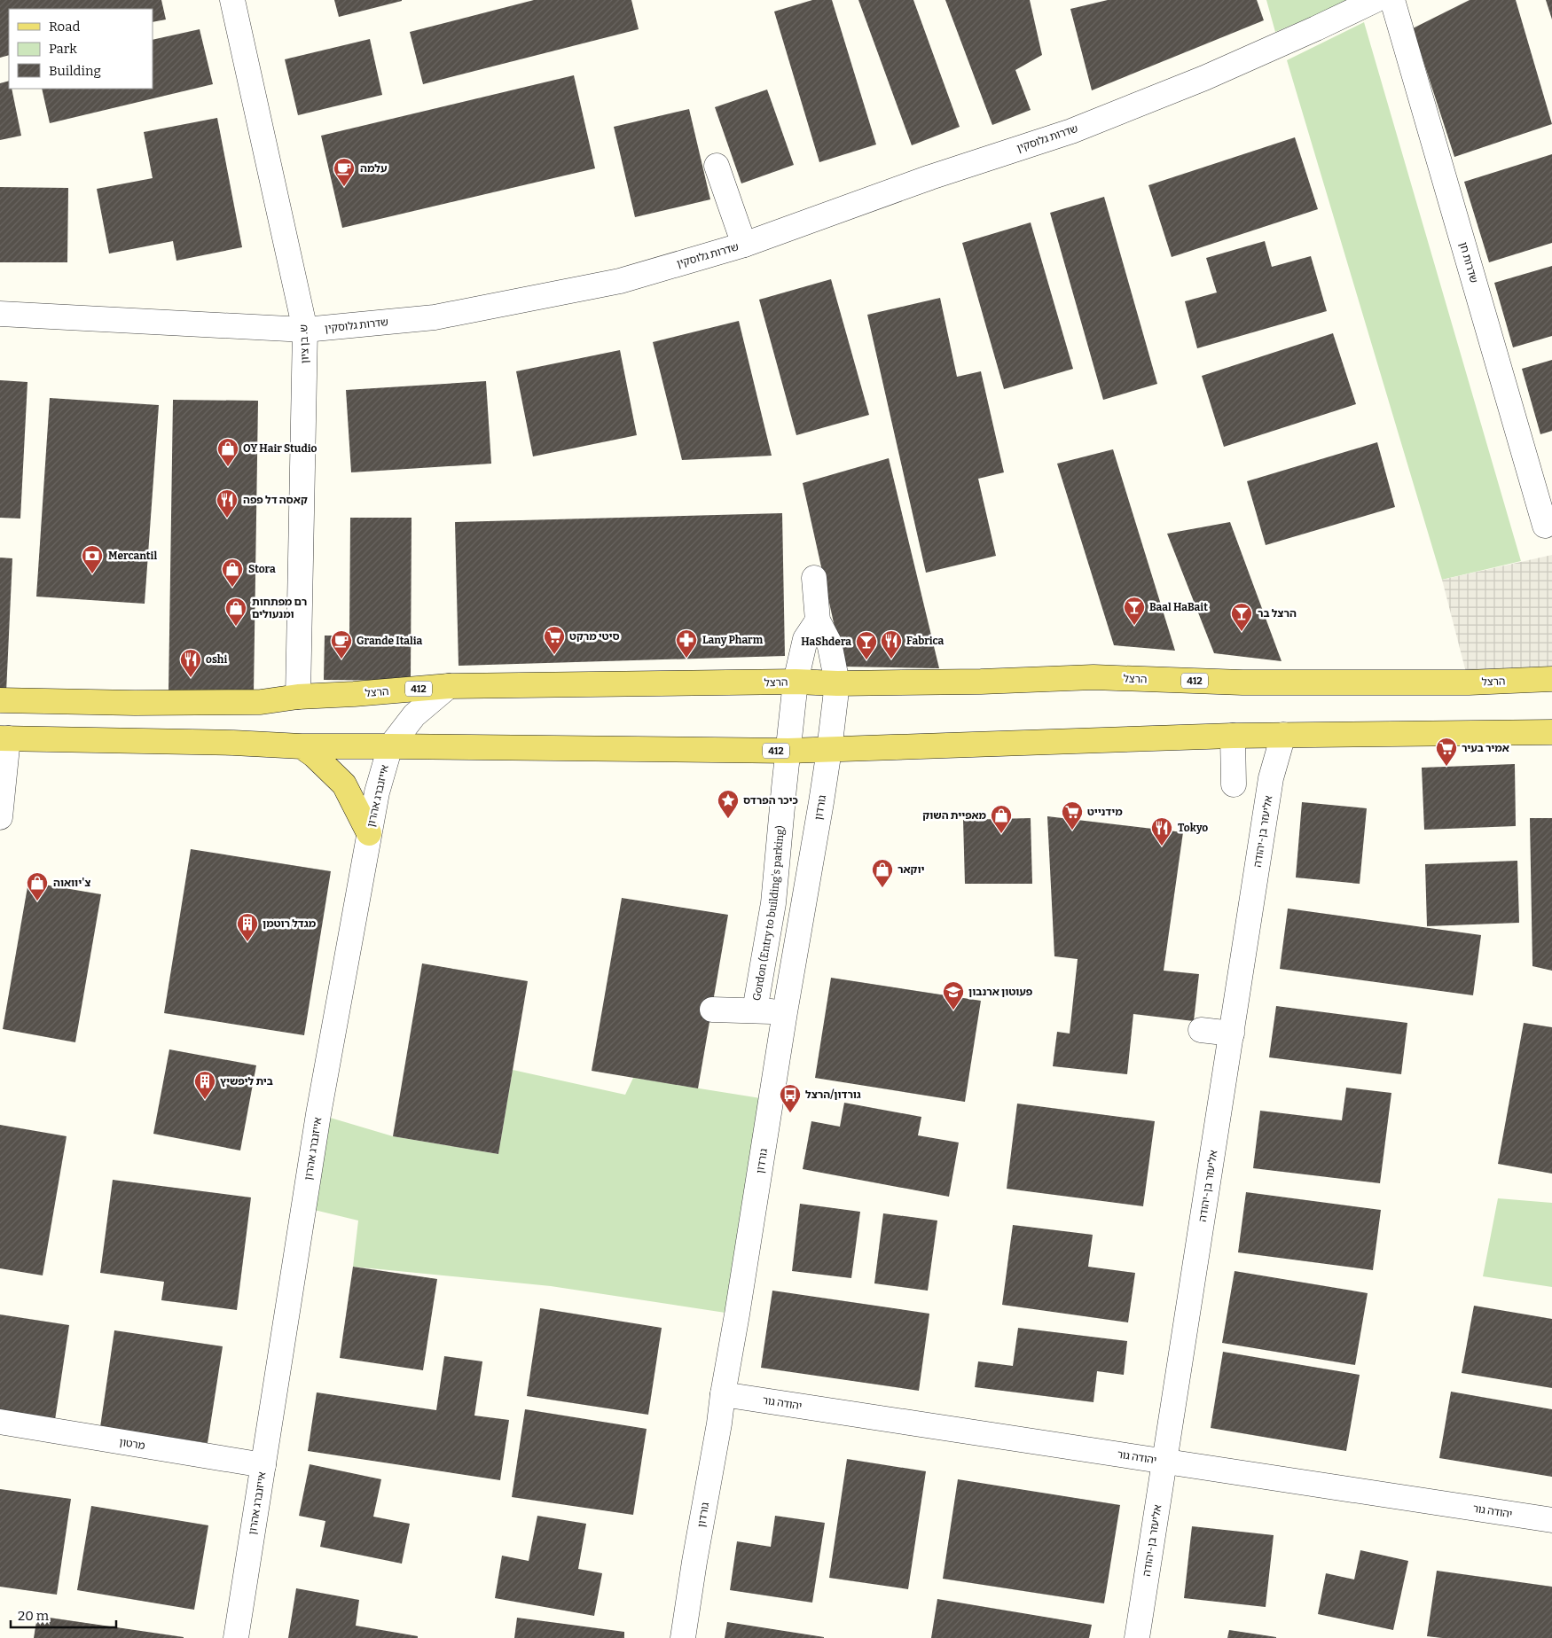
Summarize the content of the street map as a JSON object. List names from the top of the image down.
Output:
{
  "streets": {
    "main road": ["הרצל", "412"],
    "street": [
      "שדרות גלוסקין",
      "שדרות חן",
      "ש. בן ציון",
      "אייזנברג אהרון",
      "גורדון",
      "אליעזר בן-יהודה",
      "Gordon (Entry to building's parking)",
      "יהודה גור",
      "מרטון"
    ]
  },
  "crossings": [
    ["שדרות גלוסקין", "ש. בן ציון"],
    ["ש. בן ציון", "הרצל"],
    ["הרצל", "אייזנברג אהרון"],
    ["הרצל", "גורדון"],
    ["הרצל", "Gordon (Entry to building's parking)"],
    ["412", "אייזנברג אהרון"],
    ["412", "גורדון"],
    ["412", "אליעזר בן-יהודה"],
    ["412", "Gordon (Entry to building's parking)"],
    ["אייזנברג אהרון", "מרטון"],
    ["גורדון", "Gordon (Entry to building's parking)"],
    ["גורדון", "יהודה גור"],
    ["אליעזר בן-יהודה", "יהודה גור"]
  ],
  "places": {
    "cafe": ["עלמה", "Grande Italia"],
    "shop": [
      "OY Hair Studio",
      "Stora",
      "רם מפתחות ומנעולים",
      "מאפיית השוק",
      "יוקאר",
      "צ'יוואוה"
    ],
    "restaurant": [
      "קאסה דל פפה",
      "Fabrica",
      "oshi",
      "Tokyo"
    ],
    "bank": ["Mercantil"],
    "bar": ["Baal HaBait", "הרצל בר", "HaShdera"],
    "supermarket": ["סיטי מרקט", "אמיר בעיר", "מידנייט"],
    "pharmacy": ["Lany Pharm"],
    "place": ["כיכר הפרדס"],
    "building": ["מגדל רוטמן", "בית ליפשיץ"],
    "school or university": ["פעוטון ארנבון"],
    "bus stop": ["גורדון/הרצל"]
  },
  "legend": ["Road", "Park", "Building"],
  "scale_bar": "20 m"
}
